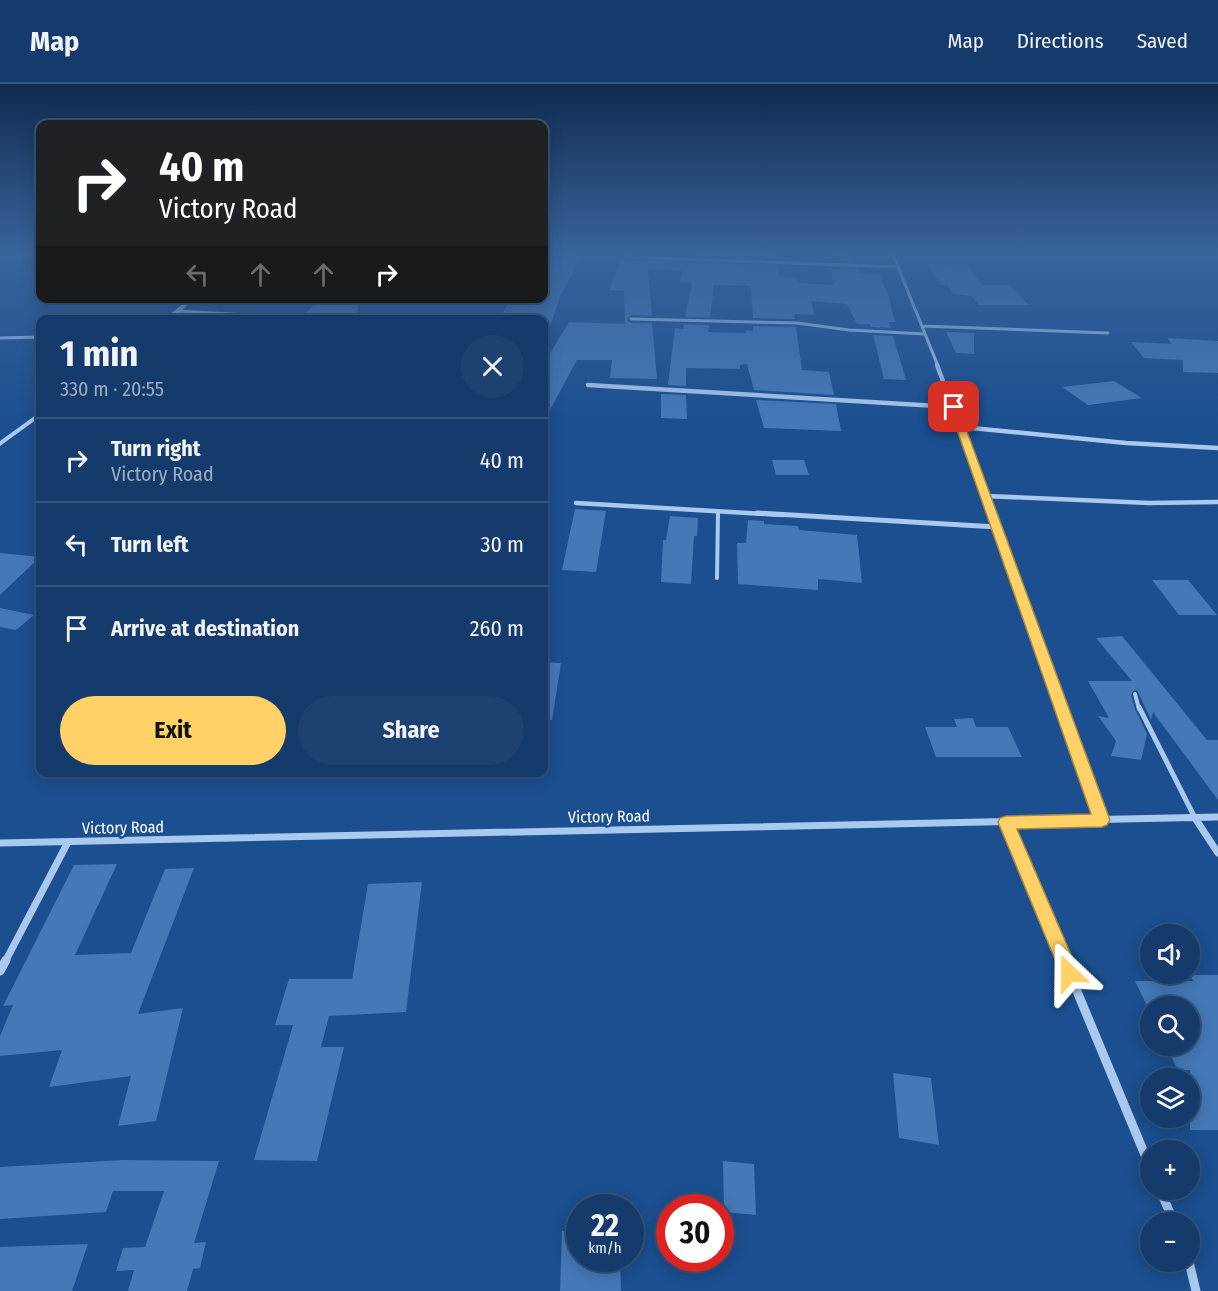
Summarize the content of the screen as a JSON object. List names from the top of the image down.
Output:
{
  "streets": {
    "street": ["Victory Road"]
  },
  "page": {
    "header": "Map",
    "nav": ["Map", "Directions", "Saved"],
    "turn": ["40 m", "Victory Road"],
    "heading": ["1 min", "330 m · 20:55"],
    "list": [
      {
        "name": "Turn right",
        "note": "Victory Road",
        "value": "40 m"
      },
      {
        "name": "Turn left",
        "value": "30 m"
      },
      {
        "name": "Arrive at destination",
        "value": "260 m"
      }
    ],
    "buttons": ["Exit", "Share"],
    "map_buttons": ["+", "−"],
    "speed": "22 km/h",
    "limit": "30"
  }
}
